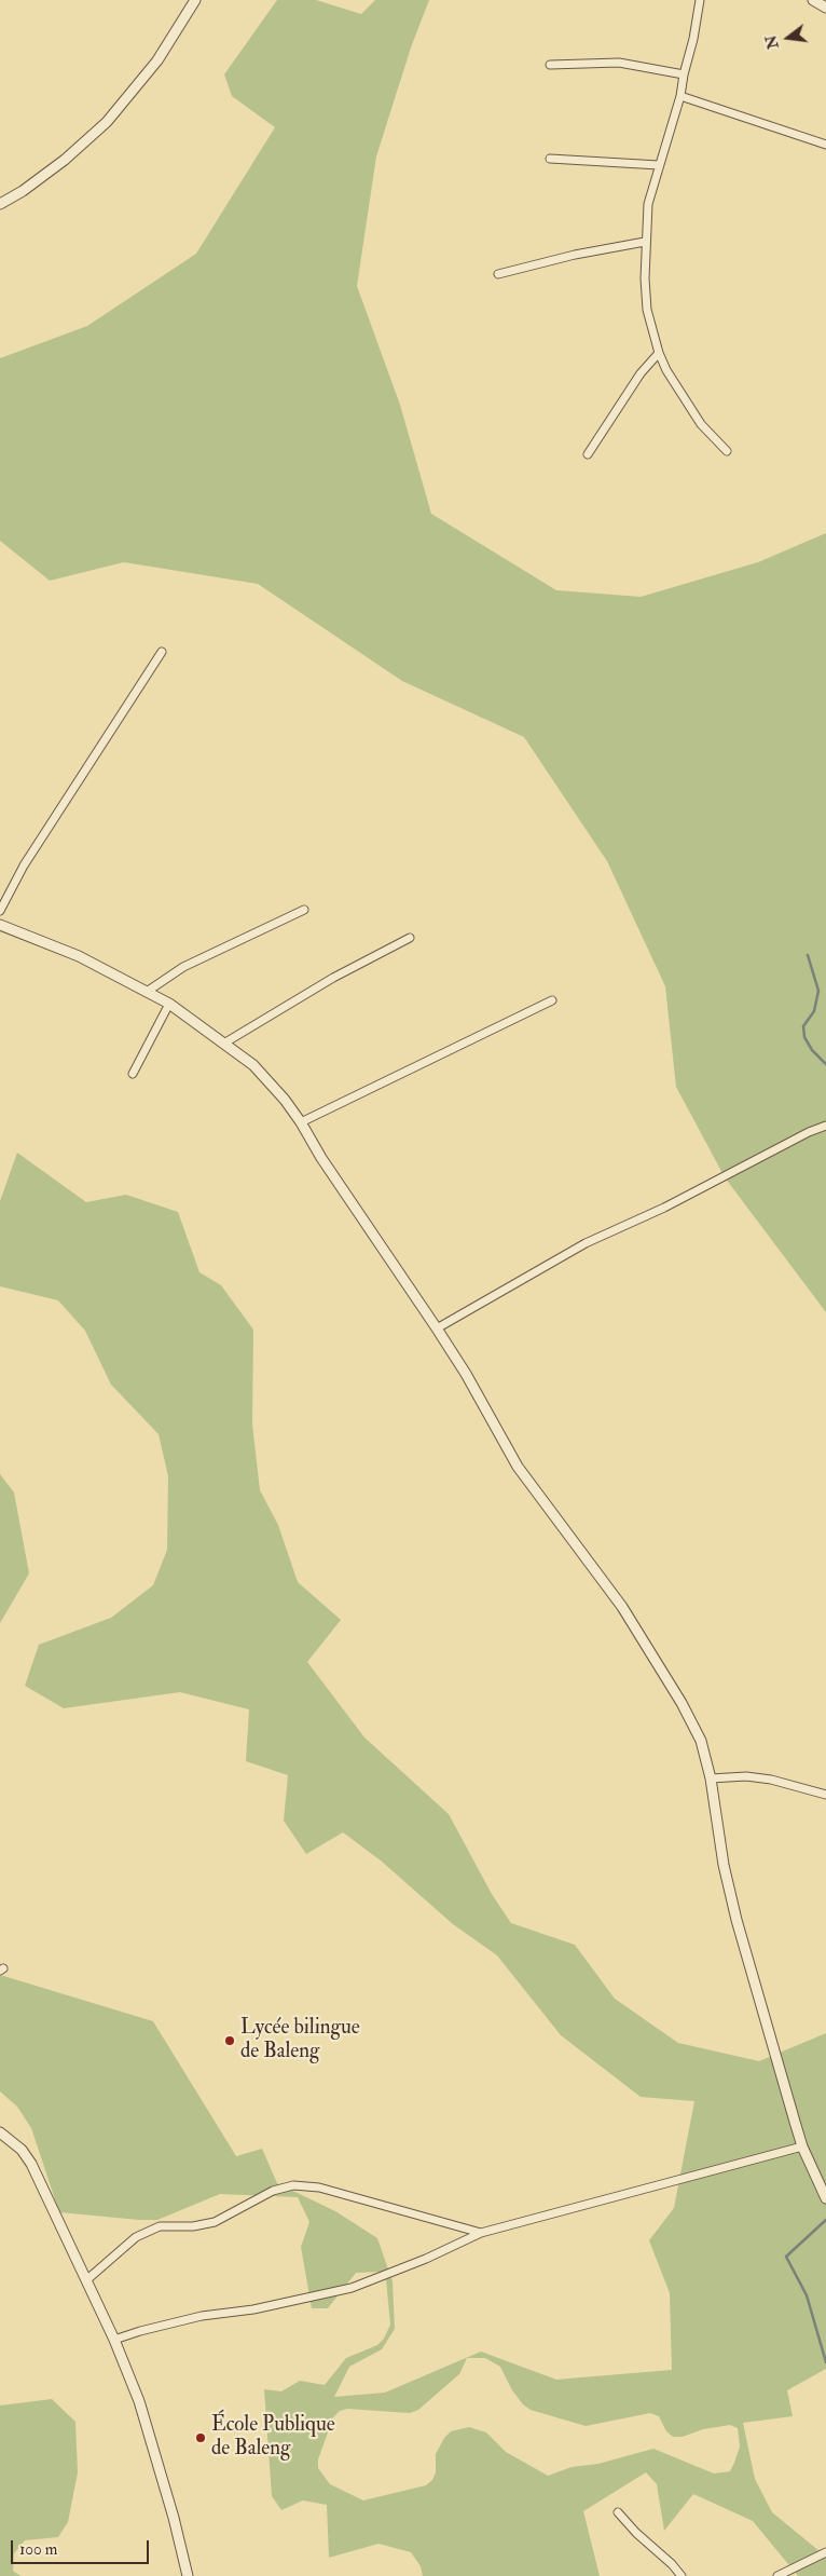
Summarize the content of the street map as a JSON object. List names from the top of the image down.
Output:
{
  "places": ["Lycée bilingue de Baleng", "École Publique de Baleng"],
  "scale_bar": "100 m",
  "north": "left"
}
